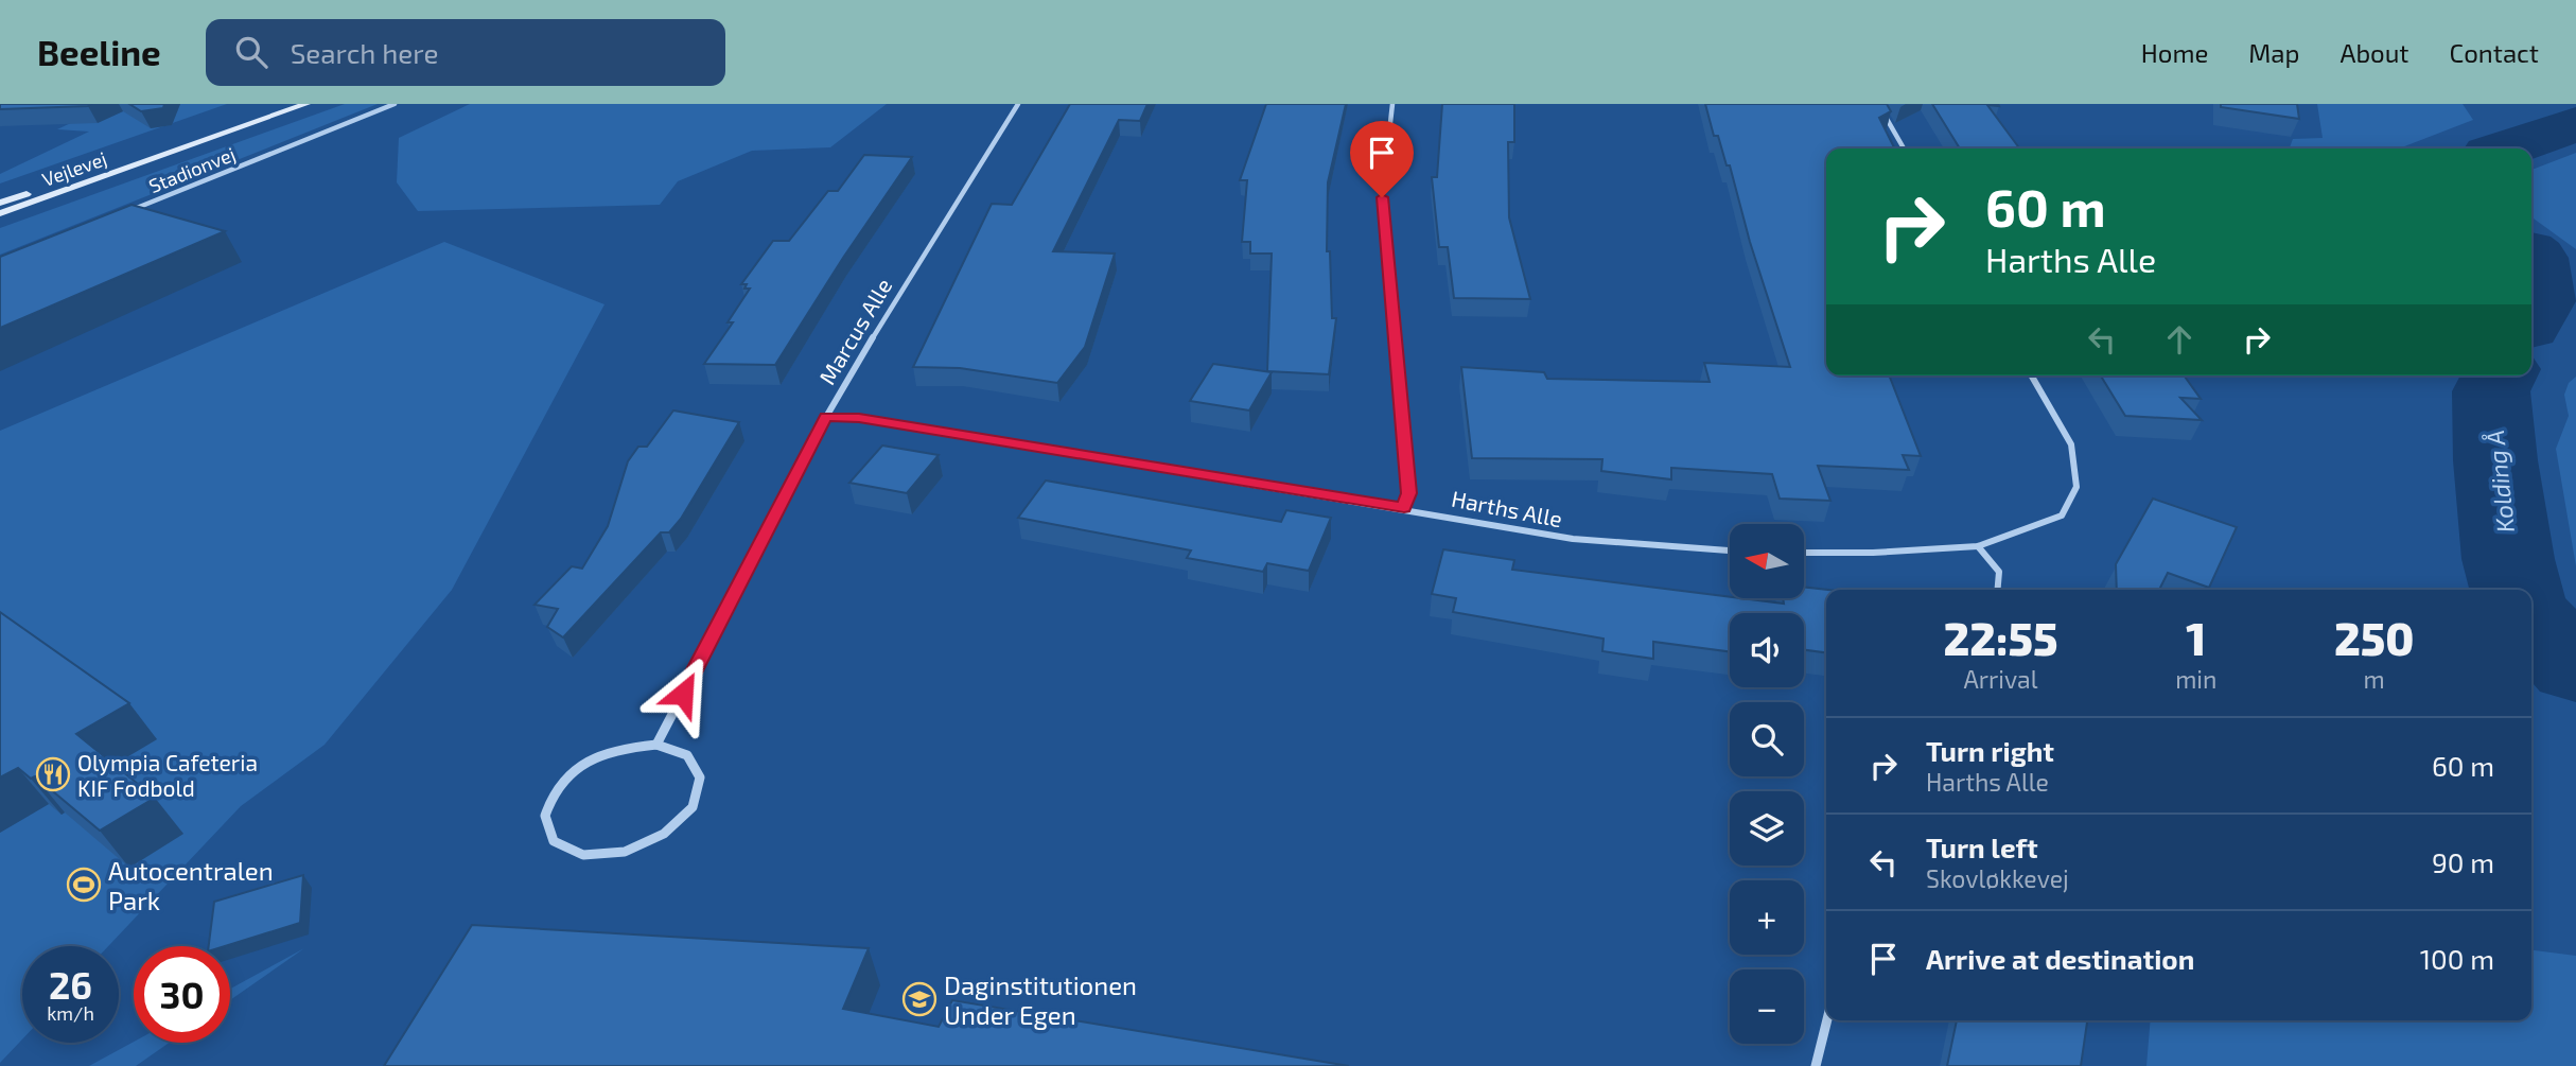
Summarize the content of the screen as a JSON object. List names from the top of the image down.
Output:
{
  "streets": {
    "main road": ["Vejlevej"],
    "street": ["Stadionvej", "Marcus Alle", "Harths Alle"]
  },
  "crossings": [
    ["Marcus Alle", "Harths Alle"]
  ],
  "water": ["Kolding Å"],
  "places": {
    "restaurant": ["Olympia Cafeteria KIF Fodbold"],
    "sports": ["Autocentralen Park"],
    "school or university": ["Daginstitutionen Under Egen"]
  },
  "north": "left",
  "page": {
    "header": "Beeline",
    "search": "Search here",
    "nav": [
      "Home",
      "Map",
      "About",
      "Contact"
    ],
    "turn": ["60 m", "Harths Alle"],
    "map_buttons": ["+", "−"],
    "eta": [
      "22:55",
      "Arrival",
      "1",
      "min",
      "250",
      "m"
    ],
    "list": [
      {
        "name": "Turn right",
        "note": "Harths Alle",
        "value": "60 m"
      },
      {
        "name": "Turn left",
        "note": "Skovløkkevej",
        "value": "90 m"
      },
      {
        "name": "Arrive at destination",
        "value": "100 m"
      }
    ],
    "speed": "26 km/h",
    "limit": "30"
  }
}
